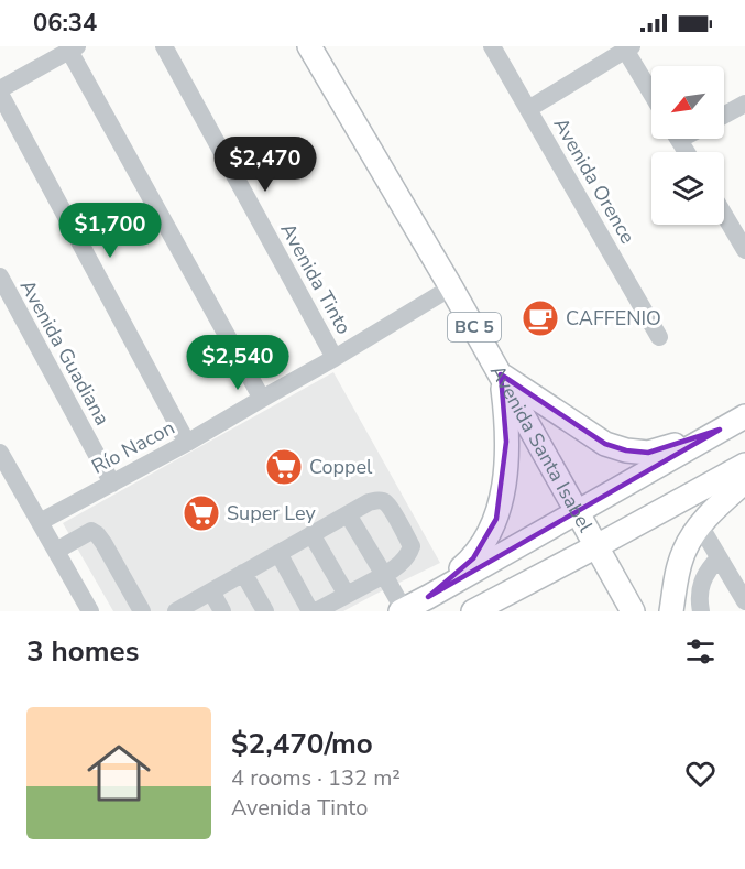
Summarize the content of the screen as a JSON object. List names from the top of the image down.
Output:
{
  "streets": {
    "main road": ["BC 5", "Avenida Santa Isabel"],
    "street": [
      "Avenida Orence",
      "Avenida Tinto",
      "Avenida Guadiana",
      "Río Nacon"
    ]
  },
  "crossings": [
    ["Avenida Tinto", "Río Nacon"],
    ["Avenida Guadiana", "Río Nacon"],
    ["Río Nacon", "Avenida Santa Isabel"]
  ],
  "places": {
    "cafe": ["CAFFENIO"],
    "supermarket": ["Coppel", "Super Ley"]
  },
  "north": "bottom left",
  "page": {
    "status": "06:34",
    "price": ["$2,470", "$1,700", "$2,540"],
    "heading": "3 homes",
    "list": [
      {
        "name": "$2,470/mo",
        "note": "4 rooms · 132 m² · Avenida Tinto"
      }
    ]
  }
}
